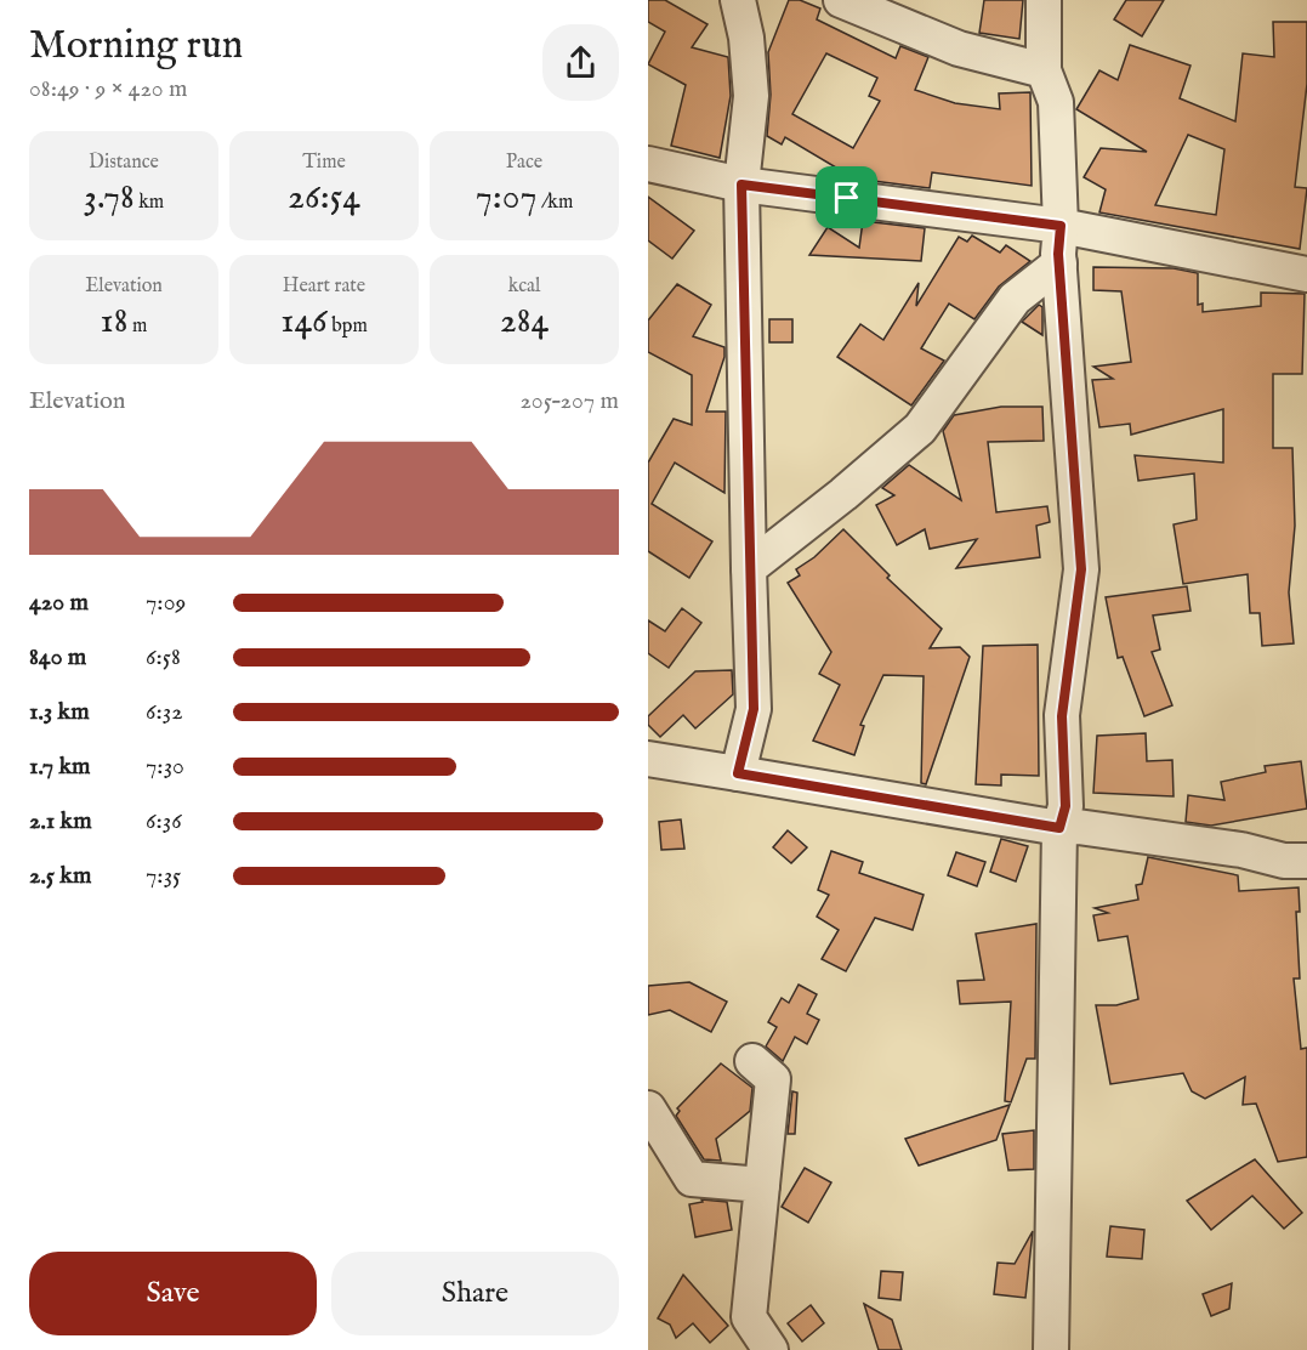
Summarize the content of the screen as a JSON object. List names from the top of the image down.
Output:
{
  "page": {
    "heading": ["Morning run", "08:49 · 9 × 420 m"],
    "stats": [
      ["Distance", "3.78 km"],
      ["Time", "26:54"],
      ["Pace", "7:07 /km"],
      ["Elevation", "18 m"],
      ["Heart rate", "146 bpm"],
      ["kcal", "284"]
    ],
    "chart": ["Elevation", "205–207 m"],
    "list": [
      {
        "name": "420 m",
        "note": "7:09"
      },
      {
        "name": "840 m",
        "note": "6:58"
      },
      {
        "name": "1.3 km",
        "note": "6:32"
      },
      {
        "name": "1.7 km",
        "note": "7:30"
      },
      {
        "name": "2.1 km",
        "note": "6:36"
      },
      {
        "name": "2.5 km",
        "note": "7:35"
      }
    ],
    "buttons": ["Save", "Share"]
  }
}
